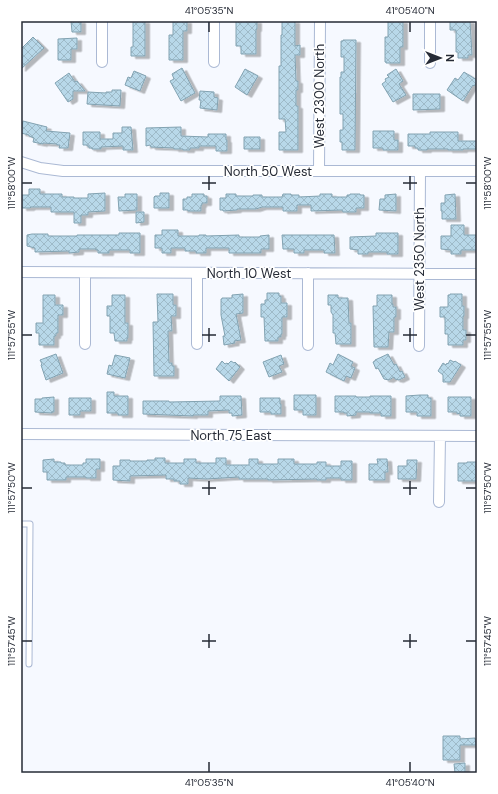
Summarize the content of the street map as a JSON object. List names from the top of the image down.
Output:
{
  "streets": {
    "street": [
      "West 2300 North",
      "North 50 West",
      "West 2350 North",
      "North 10 West",
      "North 75 East"
    ]
  },
  "crossings": [
    ["West 2300 North", "North 50 West"],
    ["North 50 West", "West 2350 North"],
    ["West 2350 North", "North 10 West"]
  ],
  "north": "right",
  "coordinates": [
    "41°05'35\"N",
    "41°05'40\"N",
    "111°58'00\"W",
    "111°57'55\"W",
    "111°57'50\"W",
    "111°57'45\"W"
  ]
}
